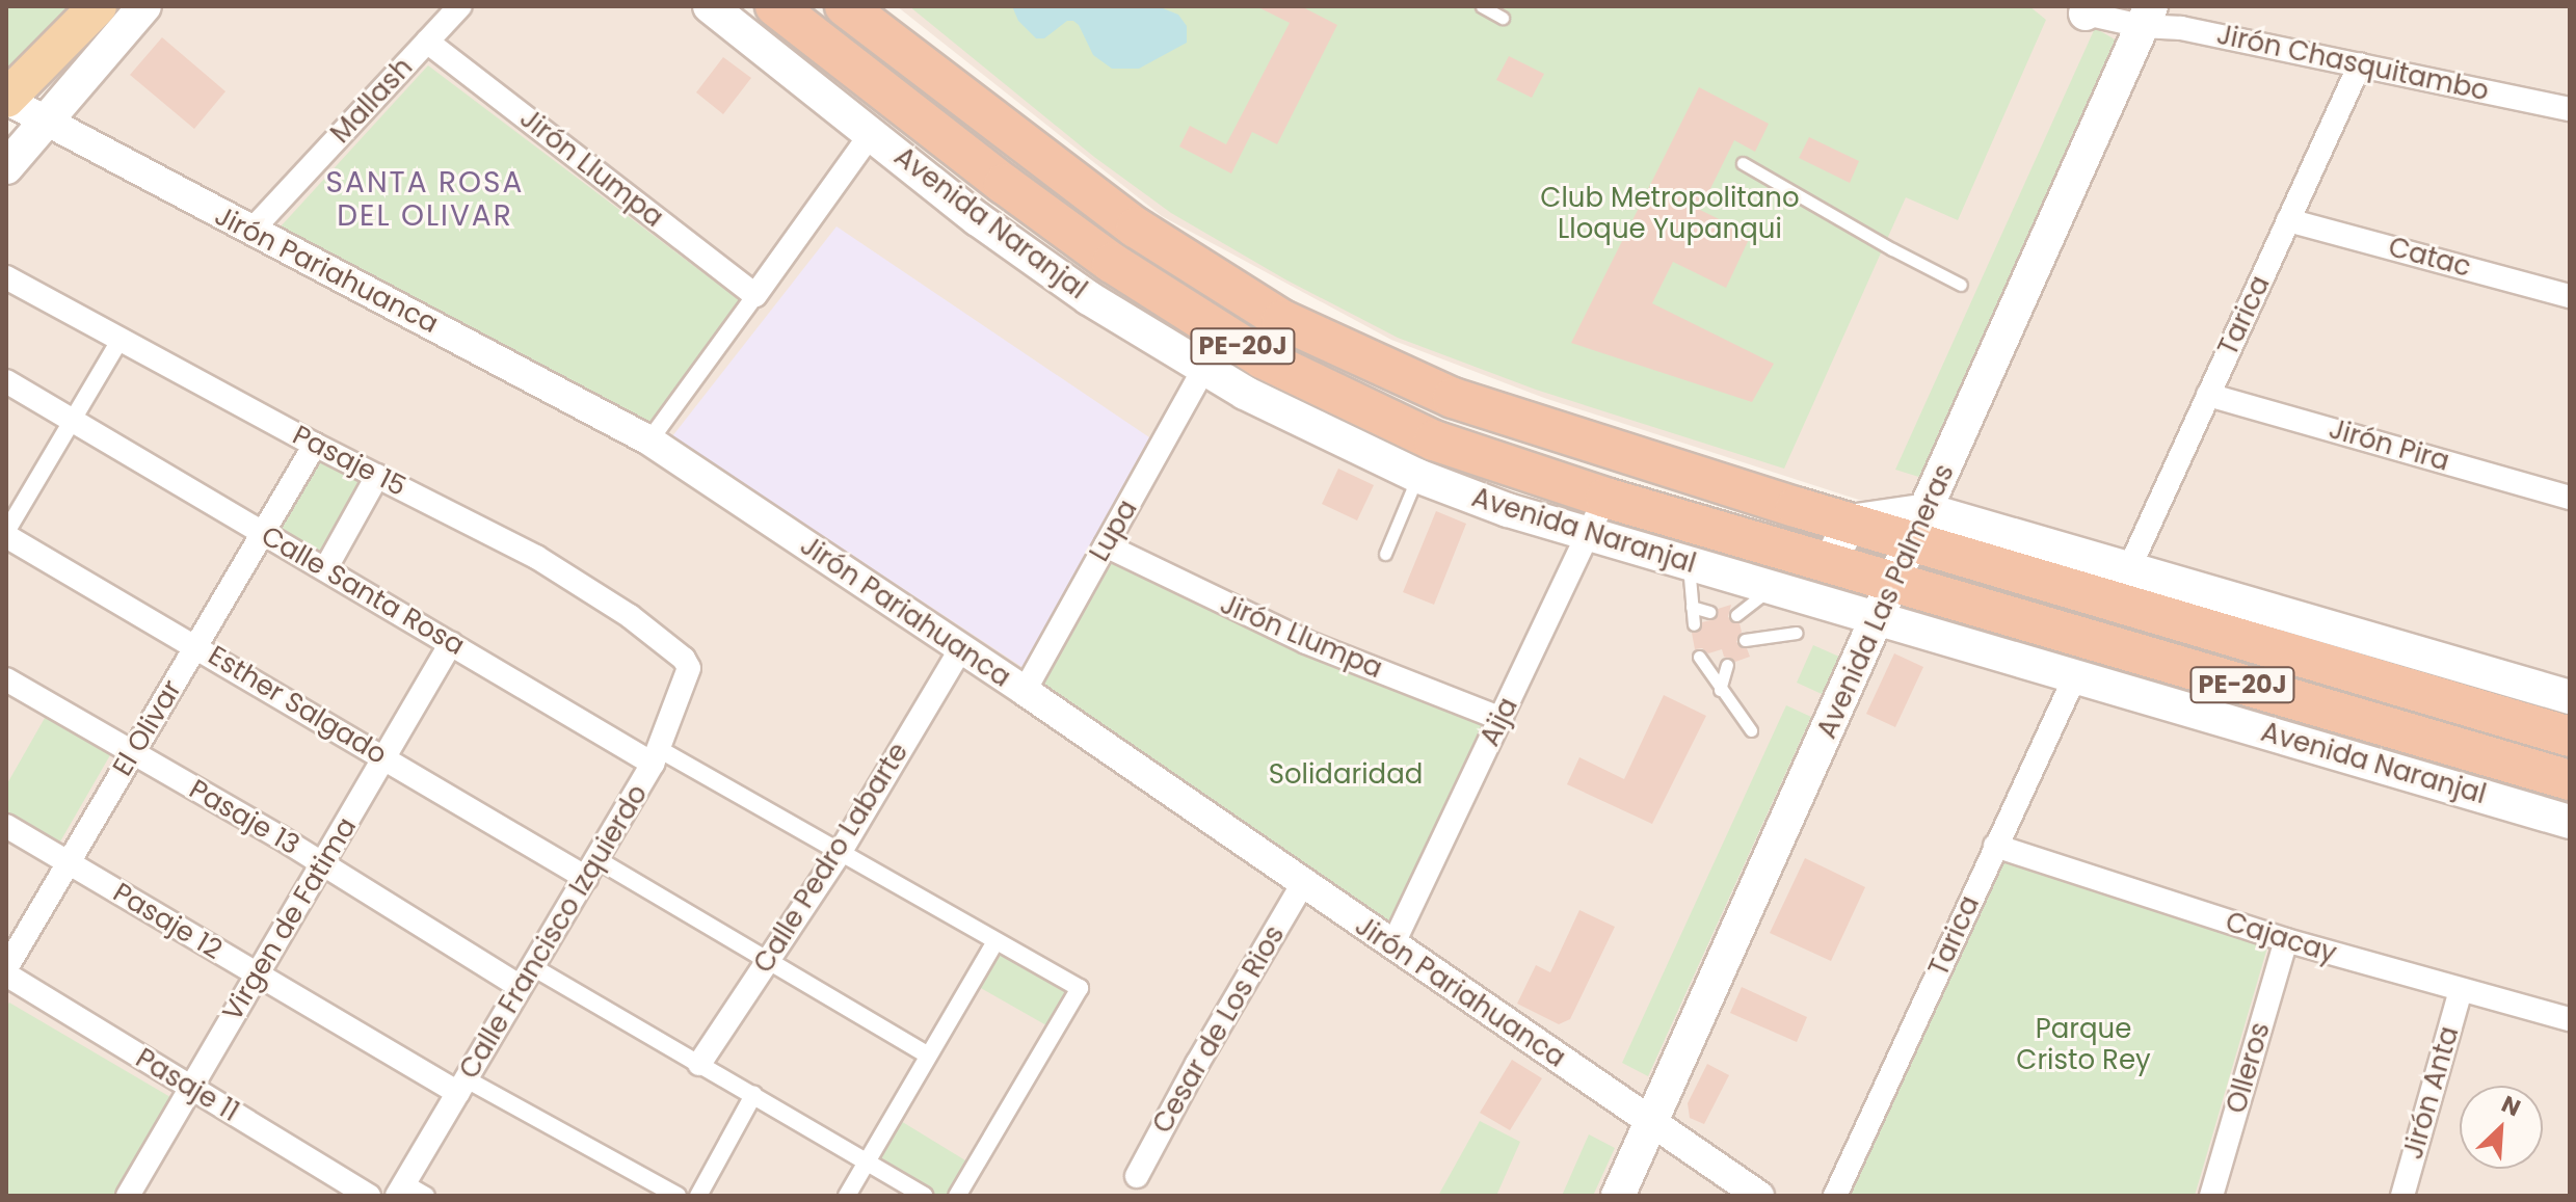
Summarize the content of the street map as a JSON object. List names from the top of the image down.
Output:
{
  "streets": {
    "highway": ["Avenida Naranjal", "PE-20J"],
    "main road": ["Avenida Las Palmeras"],
    "street": [
      "Jirón Chasquitambo",
      "Mallash",
      "Jirón Llumpa",
      "Catac",
      "Jirón Pariahuanca",
      "Tarica",
      "Jirón Pira",
      "Pasaje 15",
      "Lupa",
      "Calle Santa Rosa",
      "Esther Salgado",
      "Aija",
      "El Olivar",
      "Pasaje 13",
      "Calle Pedro Labarte",
      "Virgen de Fatima",
      "Pasaje 12",
      "Calle Francisco Izquierdo",
      "Cajacay",
      "Cesar de Los Rios",
      "Olleros",
      "Pasaje 11",
      "Jirón Anta"
    ]
  },
  "crossings": [
    ["Jirón Chasquitambo", "Tarica"],
    ["Jirón Chasquitambo", "Avenida Las Palmeras"],
    ["Mallash", "Jirón Llumpa"],
    ["Mallash", "Jirón Pariahuanca"],
    ["Jirón Llumpa", "Lupa"],
    ["Jirón Llumpa", "Aija"],
    ["Avenida Naranjal", "Tarica"],
    ["Avenida Naranjal", "Lupa"],
    ["Avenida Naranjal", "Avenida Las Palmeras"],
    ["Avenida Naranjal", "Aija"],
    ["Catac", "Tarica"],
    ["Jirón Pariahuanca", "Lupa"],
    ["Jirón Pariahuanca", "Avenida Las Palmeras"],
    ["Jirón Pariahuanca", "Aija"],
    ["Jirón Pariahuanca", "Calle Pedro Labarte"],
    ["Jirón Pariahuanca", "Cesar de Los Rios"],
    ["Tarica", "Jirón Pira"],
    ["Tarica", "Cajacay"],
    ["PE-20J", "Avenida Las Palmeras"],
    ["Pasaje 15", "El Olivar"],
    ["Pasaje 15", "Calle Francisco Izquierdo"],
    ["Calle Santa Rosa", "El Olivar"],
    ["Calle Santa Rosa", "Virgen de Fatima"],
    ["Calle Santa Rosa", "Calle Francisco Izquierdo"],
    ["Esther Salgado", "El Olivar"],
    ["Esther Salgado", "Virgen de Fatima"],
    ["Esther Salgado", "Calle Francisco Izquierdo"],
    ["El Olivar", "Pasaje 13"],
    ["El Olivar", "Pasaje 12"],
    ["El Olivar", "Pasaje 11"],
    ["Pasaje 13", "Virgen de Fatima"],
    ["Pasaje 13", "Calle Francisco Izquierdo"],
    ["Virgen de Fatima", "Pasaje 12"],
    ["Virgen de Fatima", "Pasaje 11"],
    ["Pasaje 12", "Calle Francisco Izquierdo"],
    ["Cajacay", "Olleros"],
    ["Cajacay", "Jirón Anta"]
  ],
  "districts": ["SANTA ROSA DEL OLIVAR"],
  "parks": ["Club Metropolitano Lloque Yupanqui", "Solidaridad", "Parque Cristo Rey"],
  "north": "top right"
}
